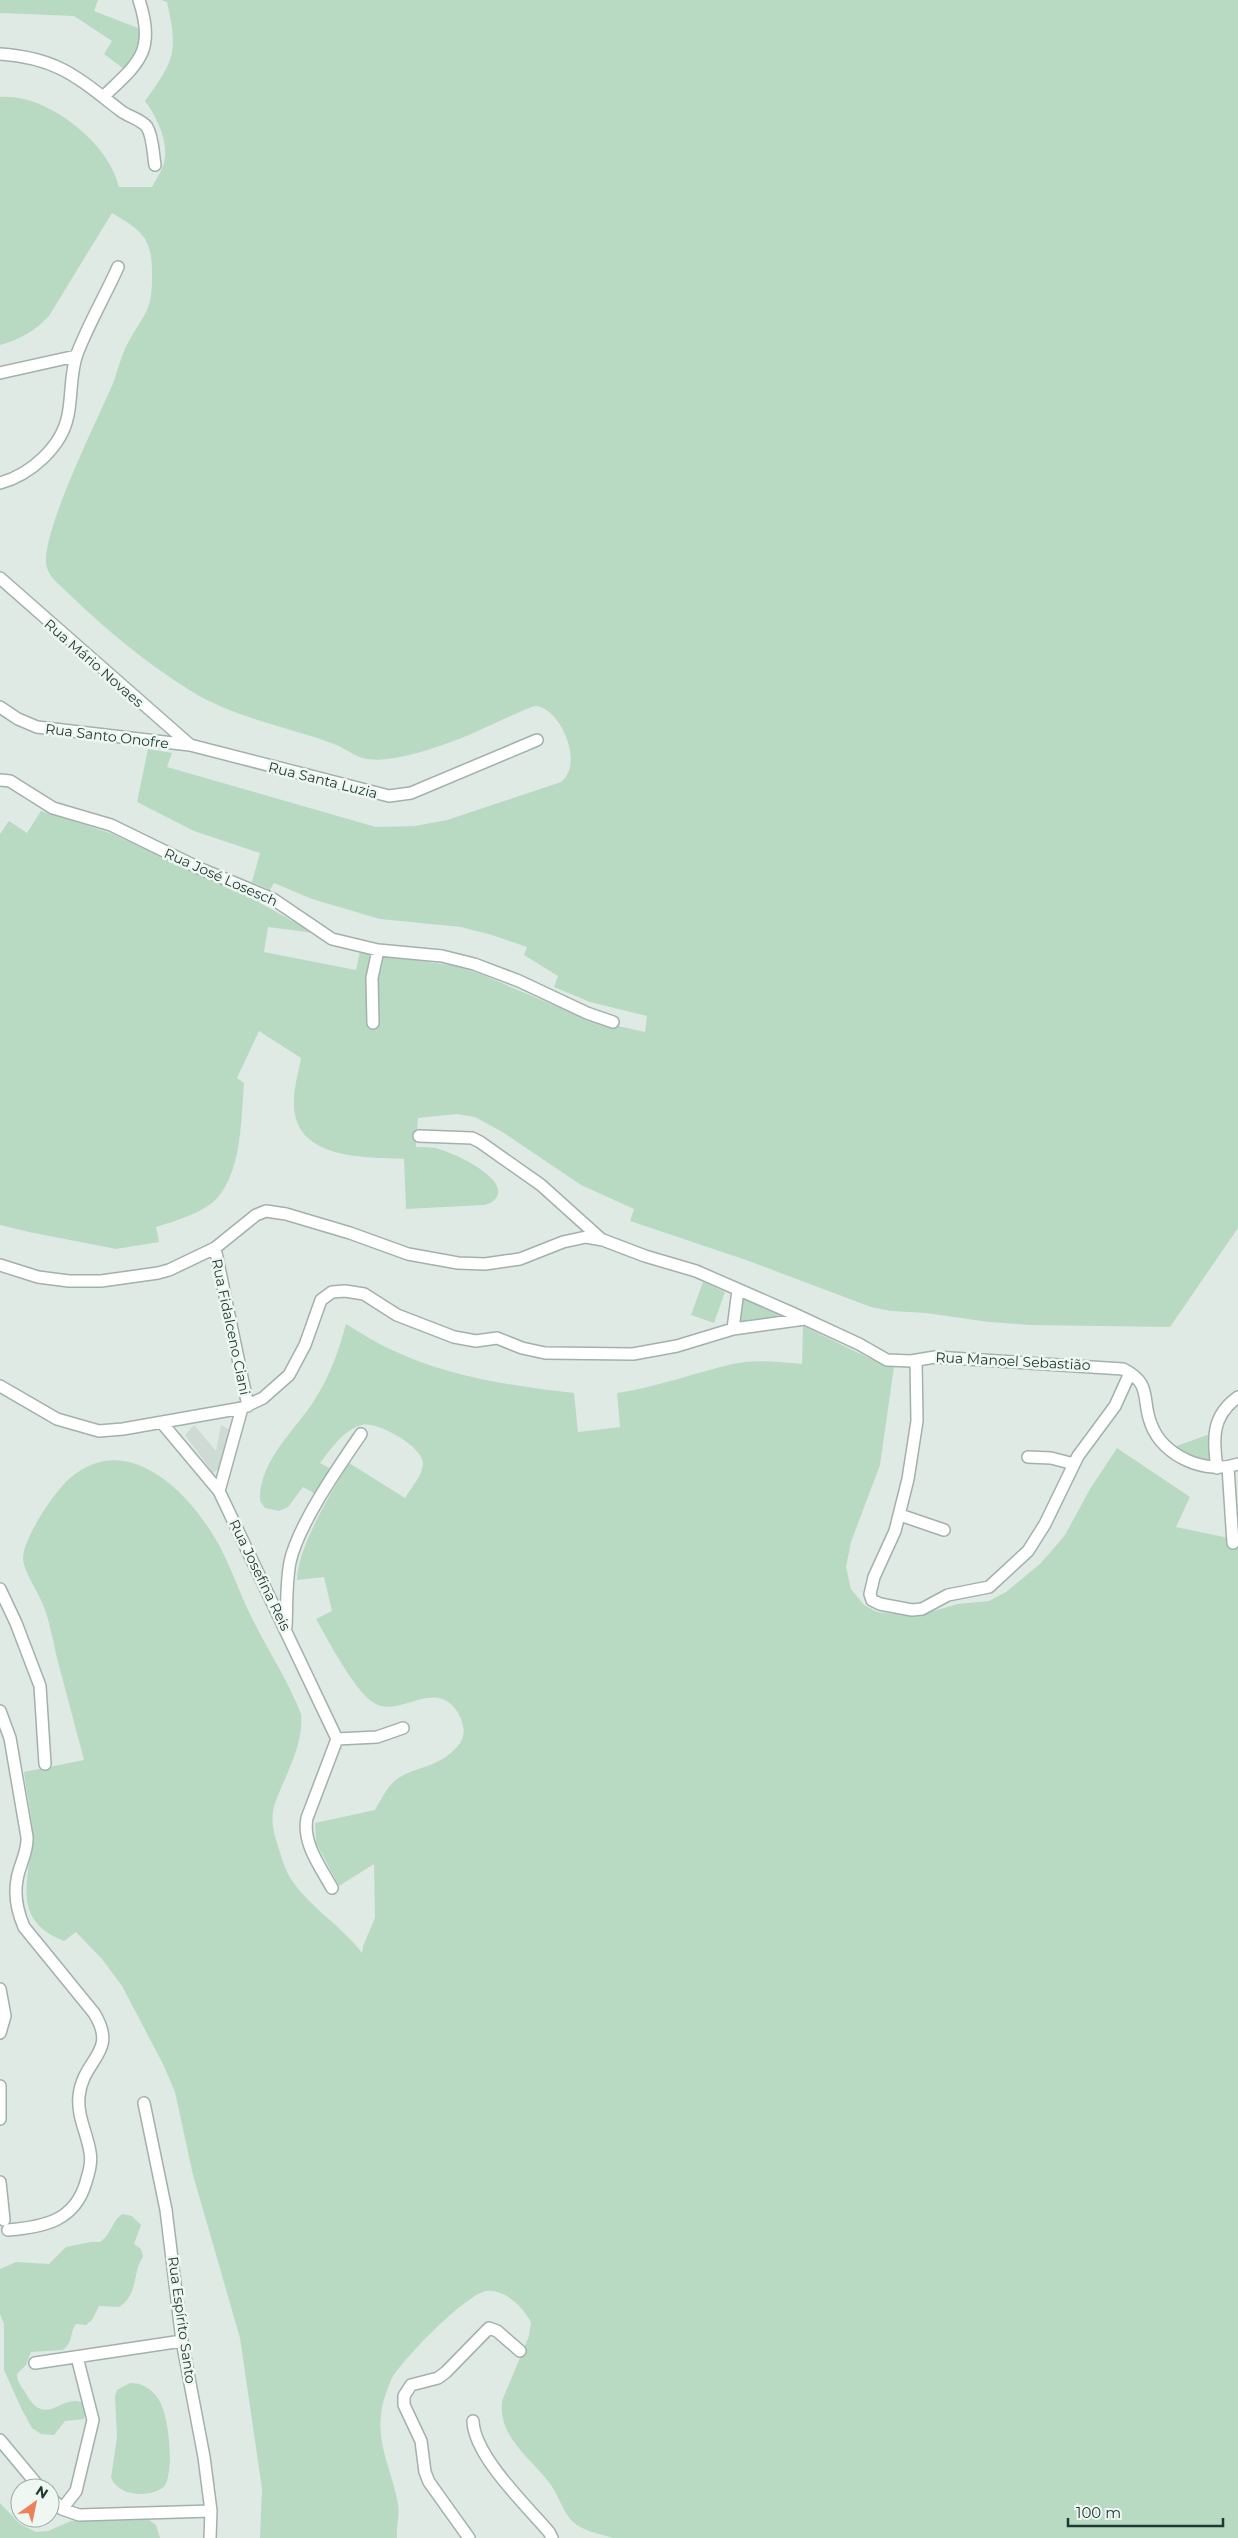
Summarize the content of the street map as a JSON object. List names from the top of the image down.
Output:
{
  "streets": {
    "street": [
      "Rua Mário Novaes",
      "Rua Santo Onofre",
      "Rua Santa Luzia",
      "Rua José Losesch",
      "Rua Fidalceno Ciani",
      "Rua Manoel Sebastião",
      "Rua Josefina Reis",
      "Rua Espírito Santo"
    ]
  },
  "crossings": [
    ["Rua Mário Novaes", "Rua Santo Onofre"],
    ["Rua Mário Novaes", "Rua Santa Luzia"],
    ["Rua Santo Onofre", "Rua Santa Luzia"]
  ],
  "scale_bar": "100 m",
  "north": "top right"
}
